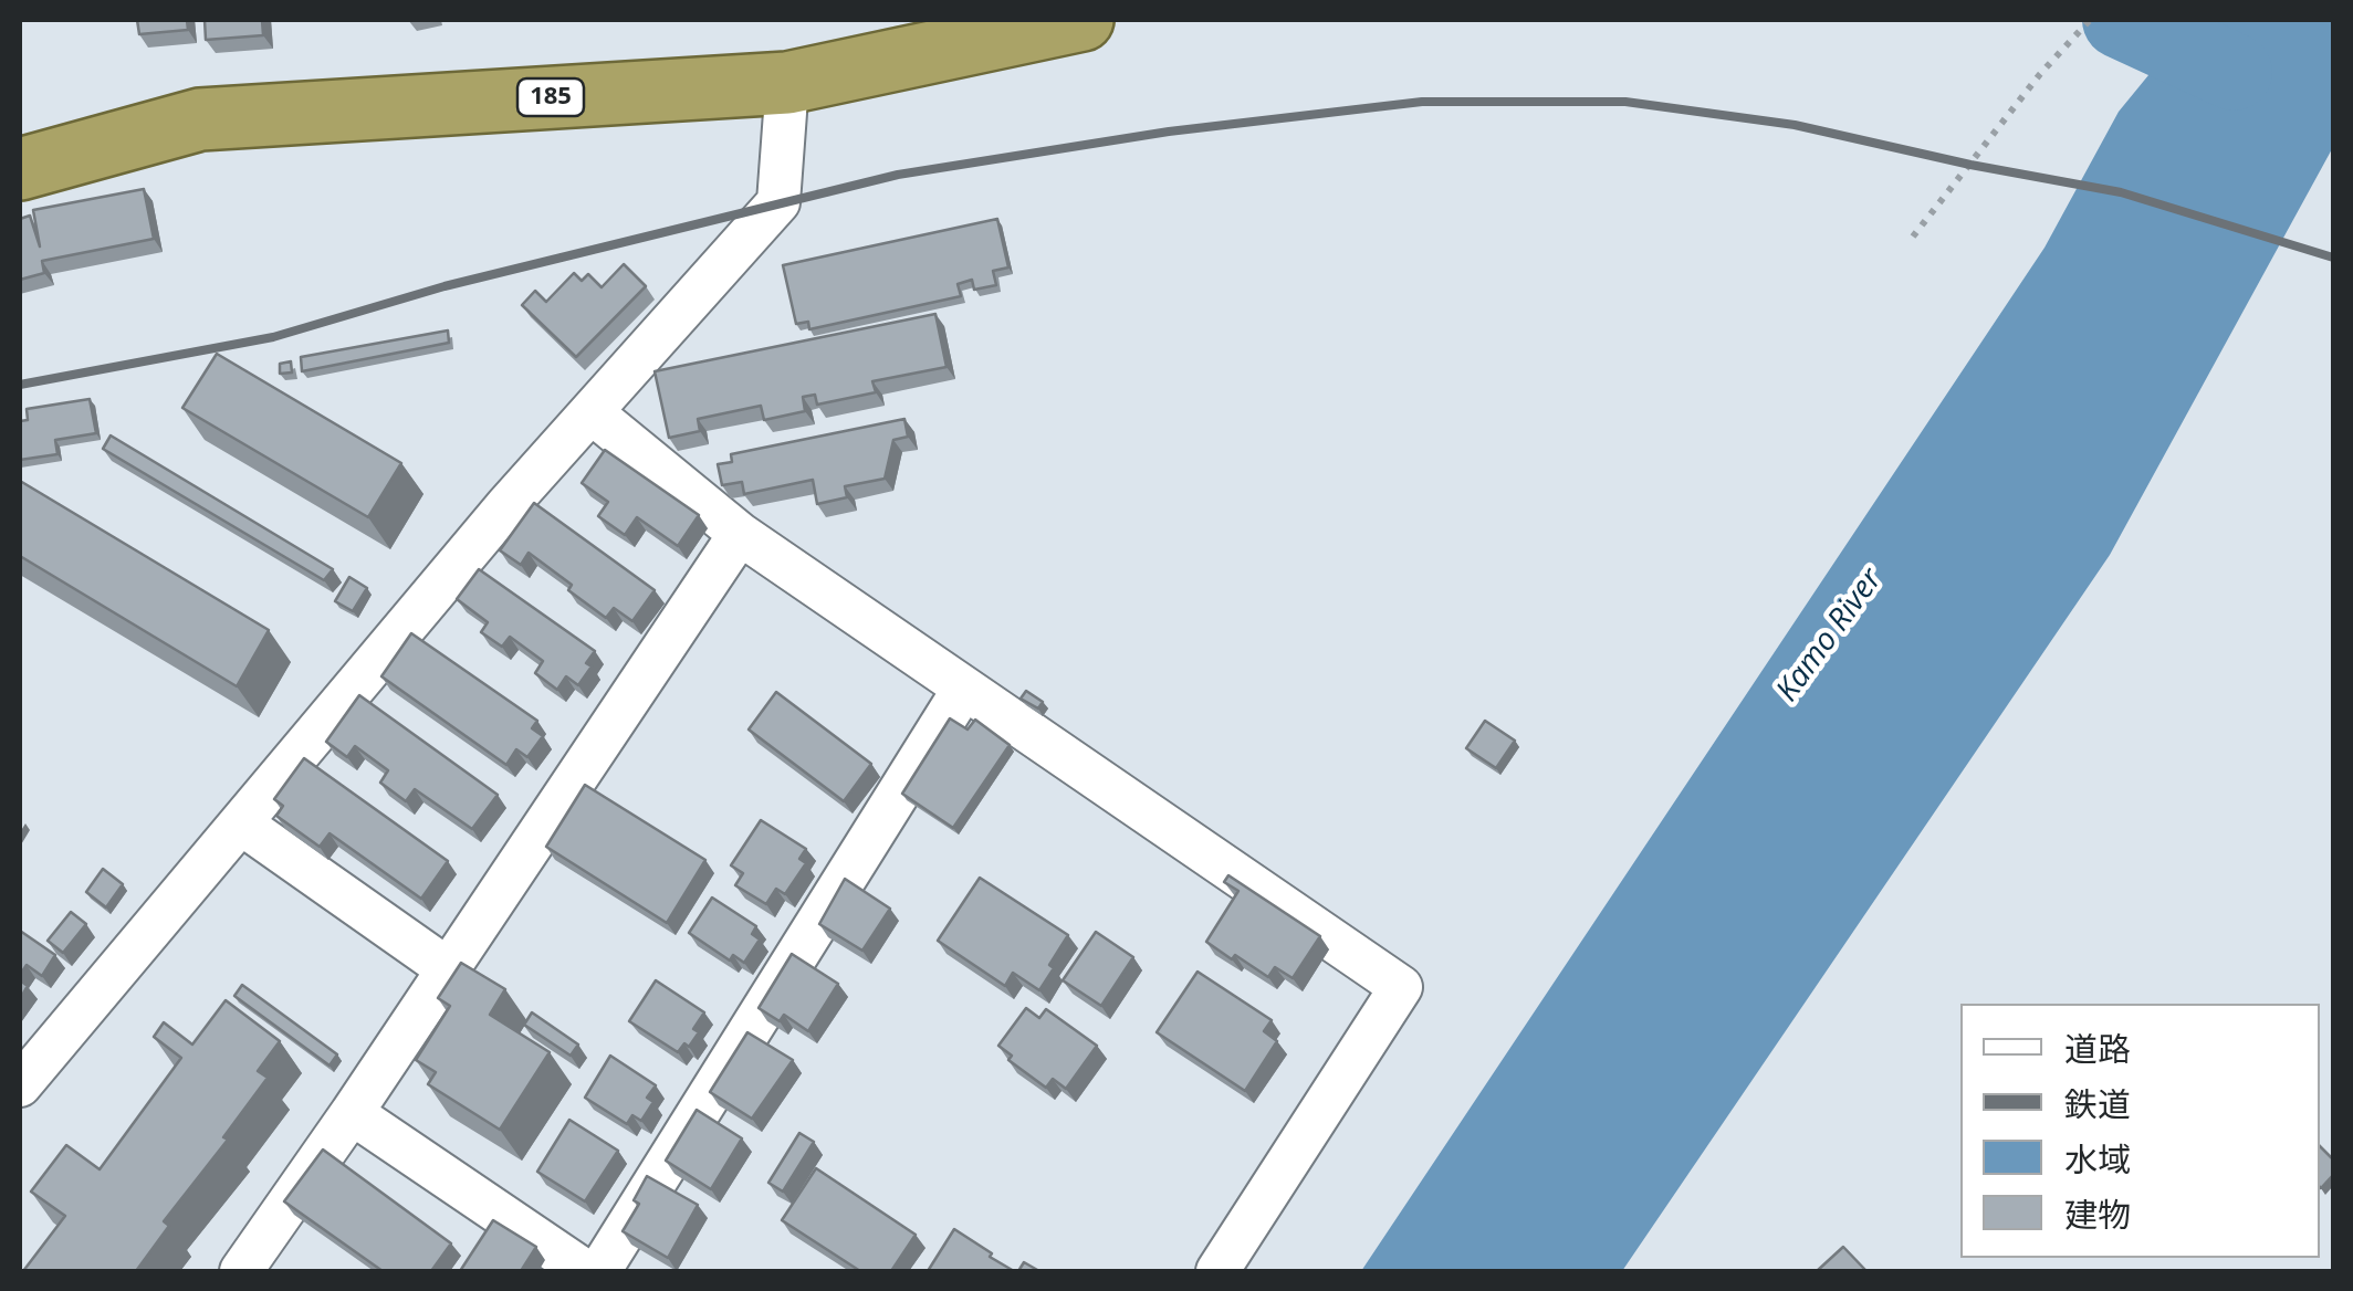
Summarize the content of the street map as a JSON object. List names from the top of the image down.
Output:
{
  "streets": {
    "highway": ["185"]
  },
  "water": ["Kamo River"],
  "legend": [
    "道路",
    "鉄道",
    "水域",
    "建物"
  ]
}
